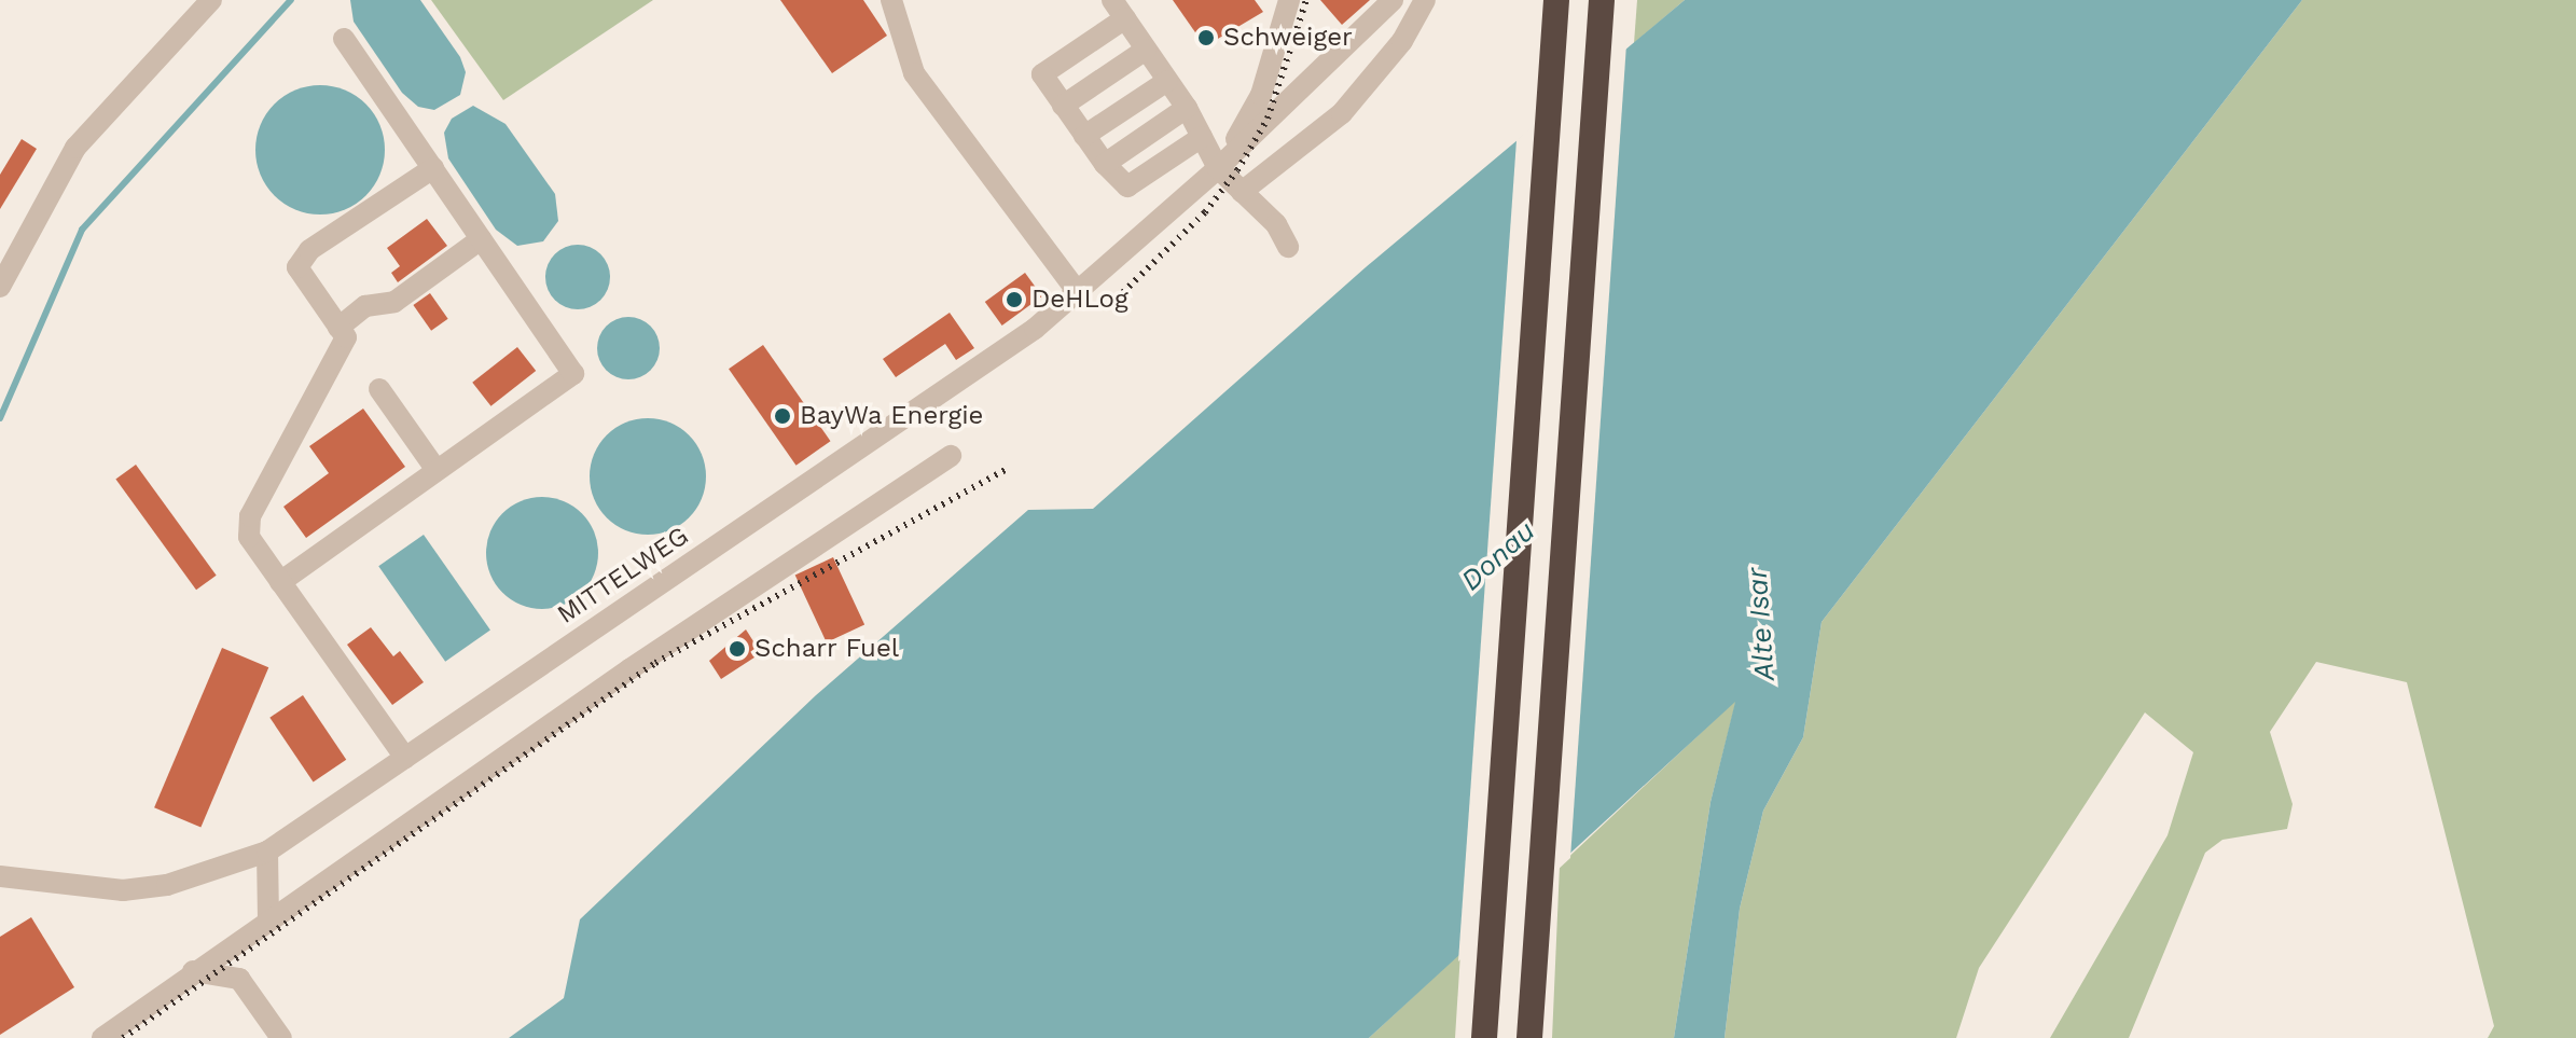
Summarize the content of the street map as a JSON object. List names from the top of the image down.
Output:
{
  "streets": {
    "street": ["MITTELWEG"]
  },
  "water": ["Donau", "Alte Isar"],
  "places": [
    "Schweiger",
    "DeHLog",
    "BayWa Energie",
    "Scharr Fuel"
  ]
}
